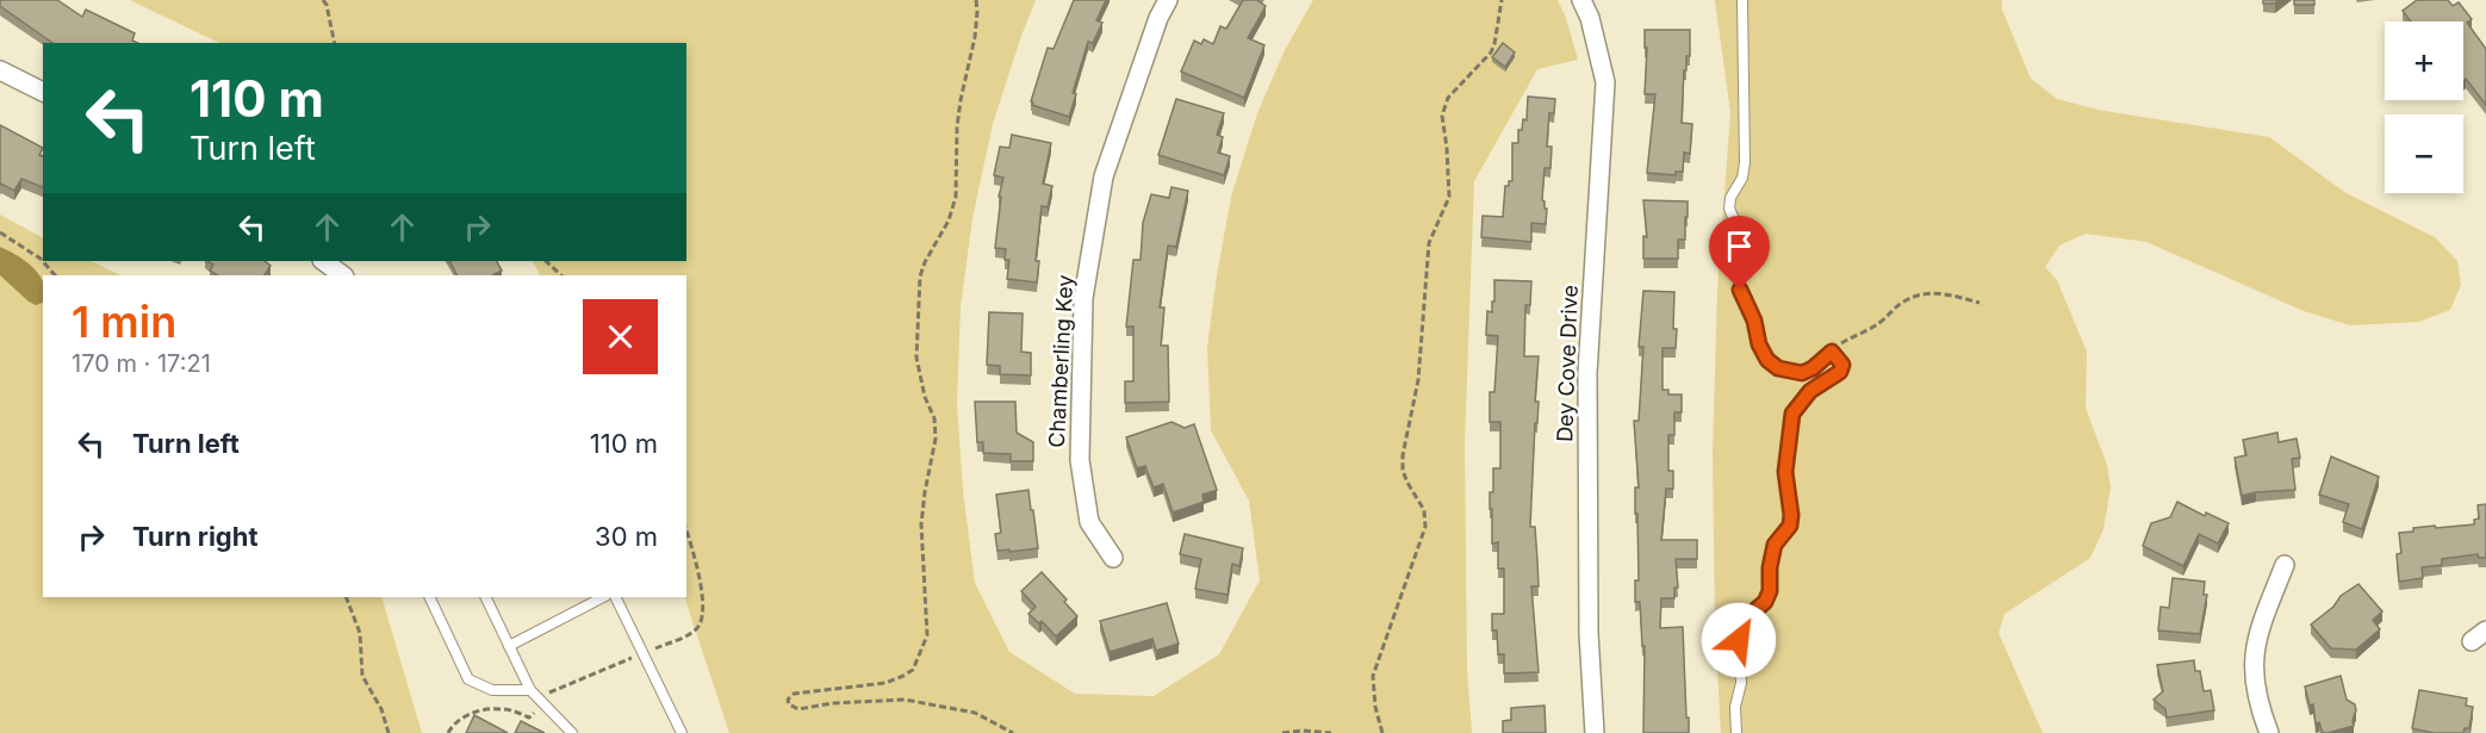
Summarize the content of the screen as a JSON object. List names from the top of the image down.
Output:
{
  "streets": {
    "street": ["Chamberling Key", "Dey Cove Drive"]
  },
  "page": {
    "map_buttons": ["+", "−"],
    "turn": ["110 m", "Turn left"],
    "heading": ["1 min", "170 m · 17:21"],
    "list": [
      {
        "name": "Turn left",
        "value": "110 m"
      },
      {
        "name": "Turn right",
        "value": "30 m"
      }
    ]
  }
}
